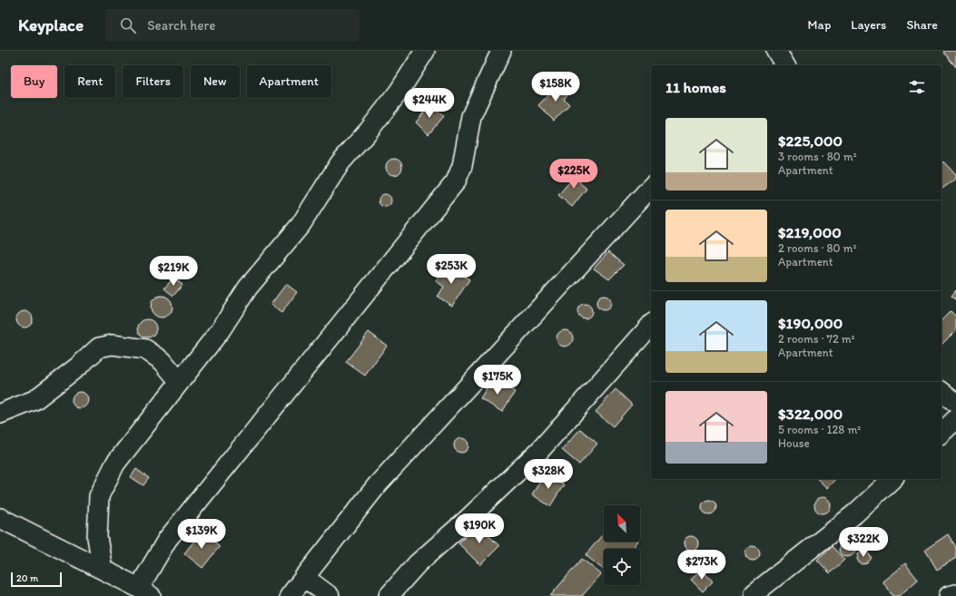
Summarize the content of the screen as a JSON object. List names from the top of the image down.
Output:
{
  "scale_bar": "20 m",
  "north": "top left",
  "page": {
    "header": "Keyplace",
    "search": "Search here",
    "nav": ["Map", "Layers", "Share"],
    "chip": [
      "Buy",
      "Rent",
      "Filters",
      "New",
      "Apartment"
    ],
    "heading": "11 homes",
    "price": [
      "$158K",
      "$244K",
      "$225K",
      "$253K",
      "$219K",
      "$175K",
      "$328K",
      "$190K",
      "$139K",
      "$322K",
      "$273K"
    ],
    "list": [
      {
        "name": "$225,000",
        "note": "3 rooms · 80 m² · Apartment"
      },
      {
        "name": "$219,000",
        "note": "2 rooms · 80 m² · Apartment"
      },
      {
        "name": "$190,000",
        "note": "2 rooms · 72 m² · Apartment"
      },
      {
        "name": "$322,000",
        "note": "5 rooms · 128 m² · House"
      }
    ],
    "scale": "20 m"
  }
}
